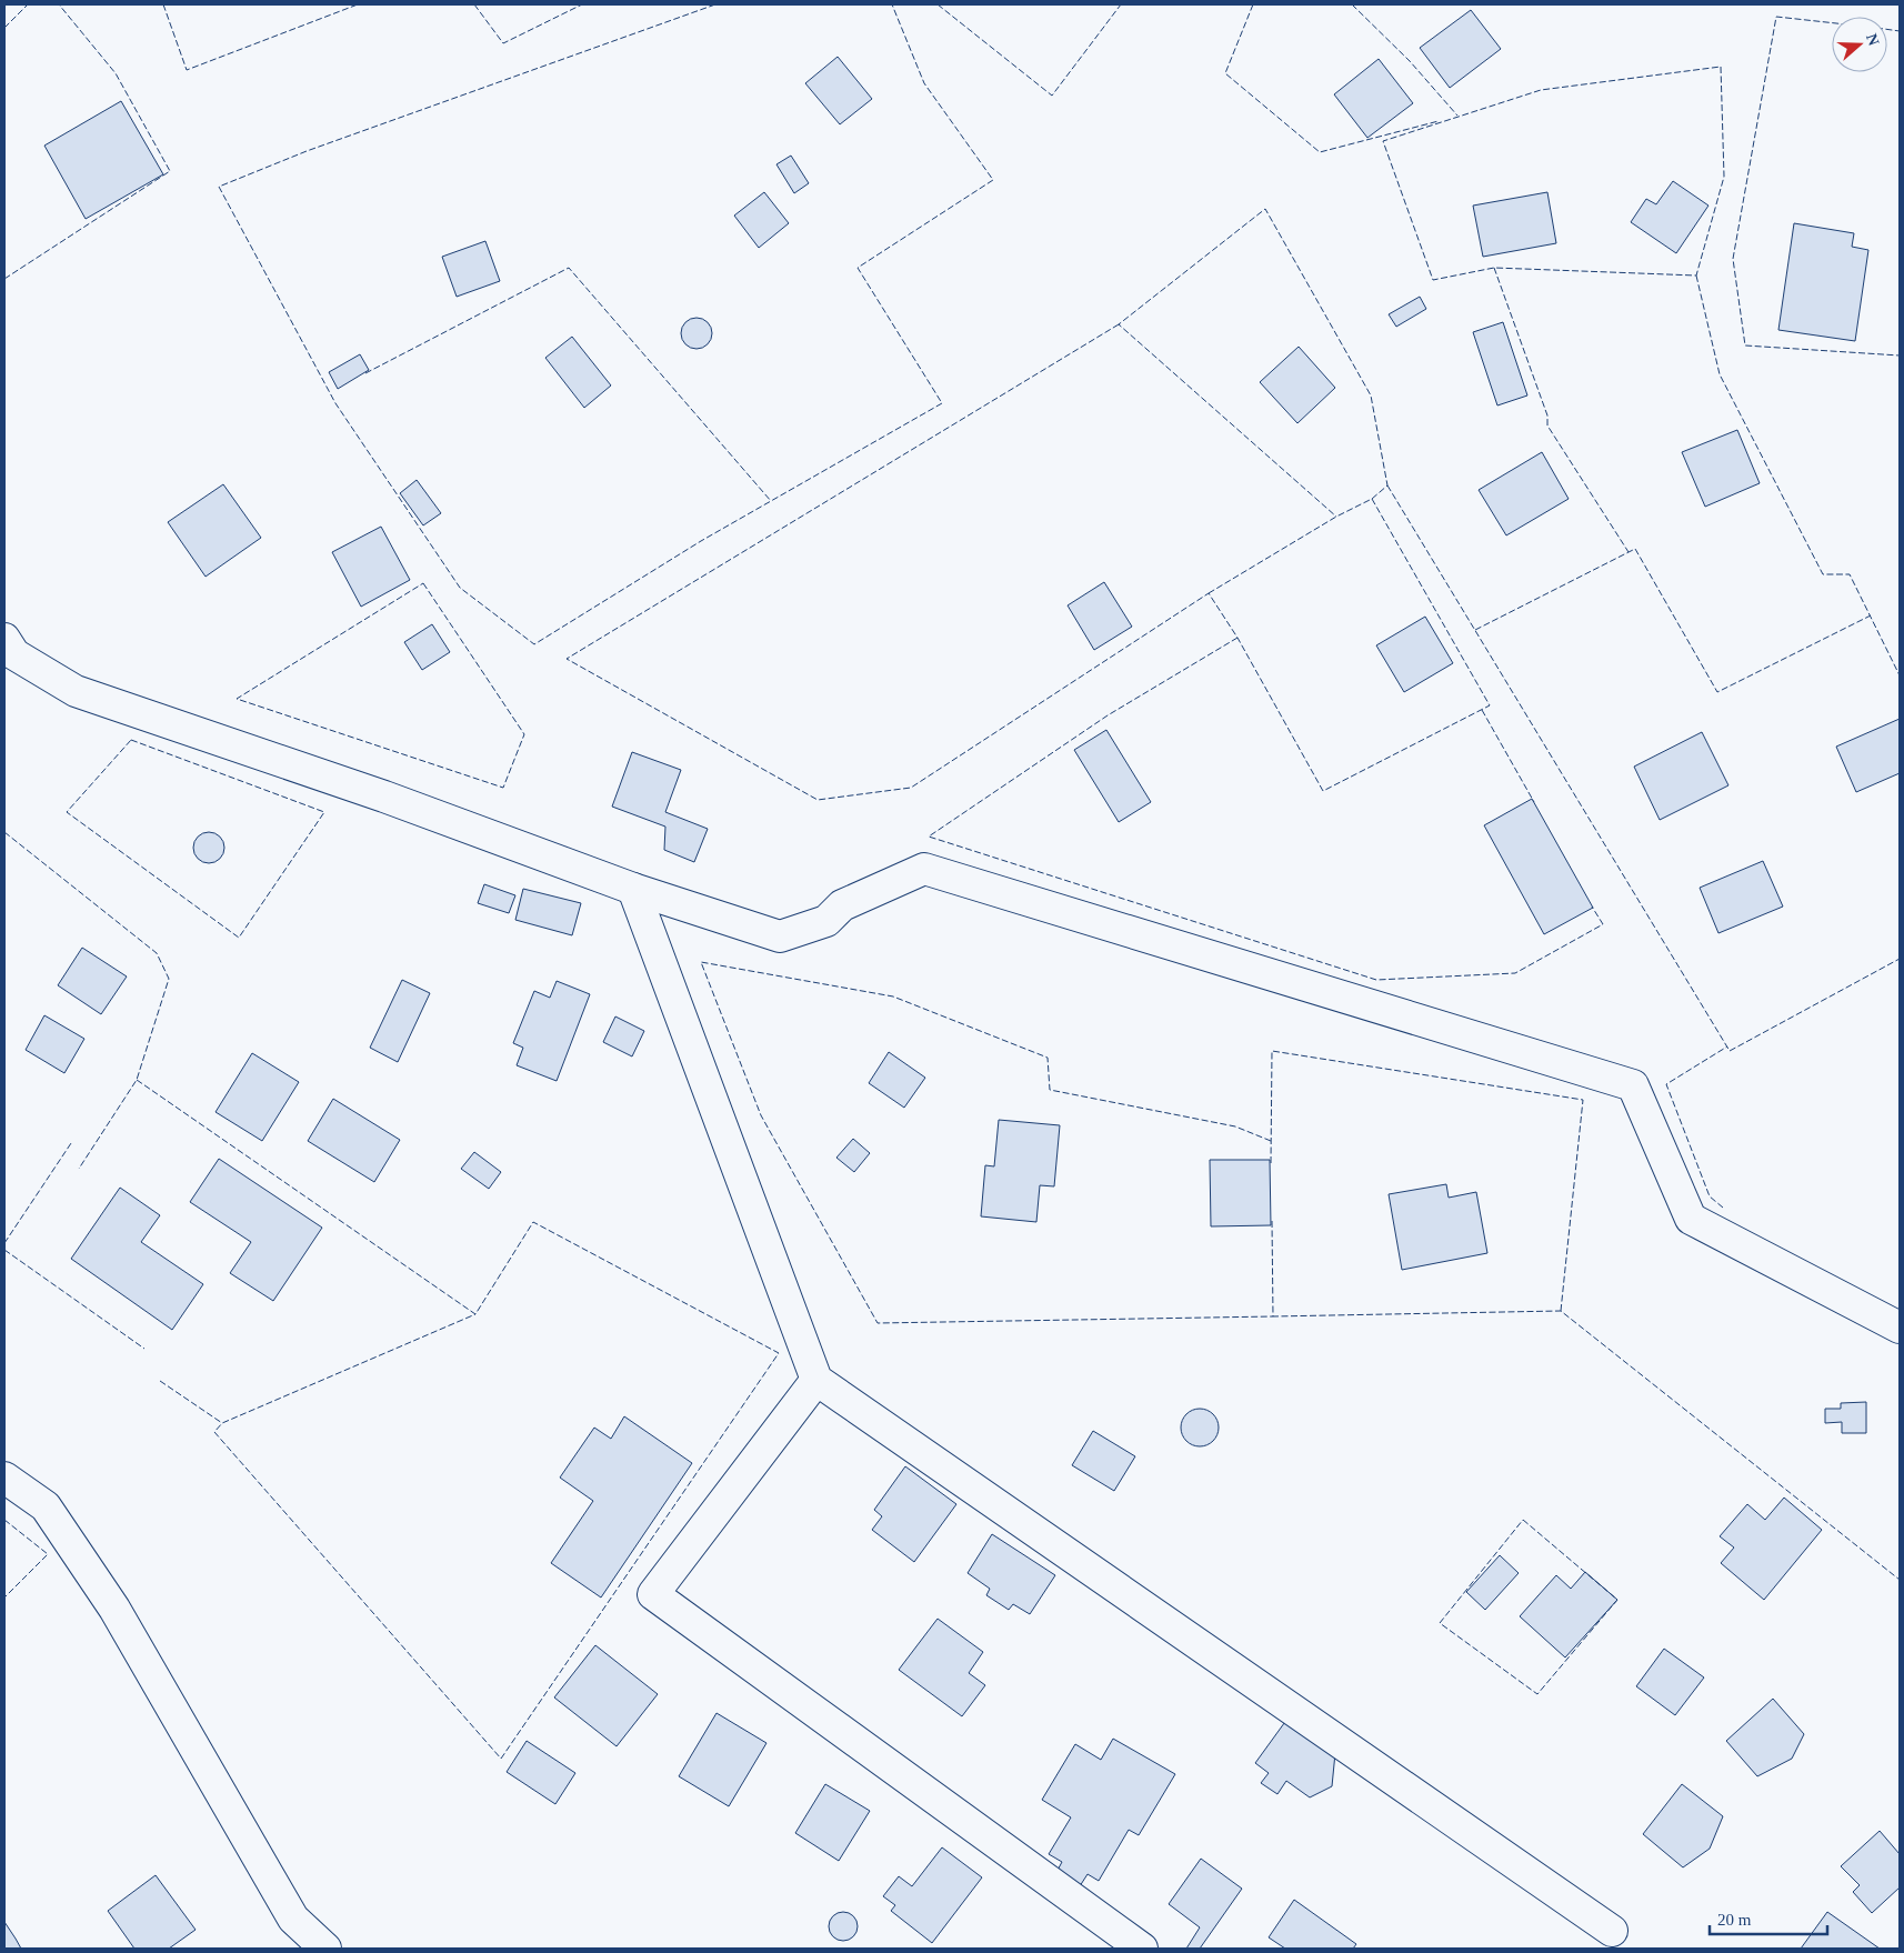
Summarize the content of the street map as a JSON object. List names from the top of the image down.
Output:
{
  "scale_bar": "20 m",
  "north": "right"
}
